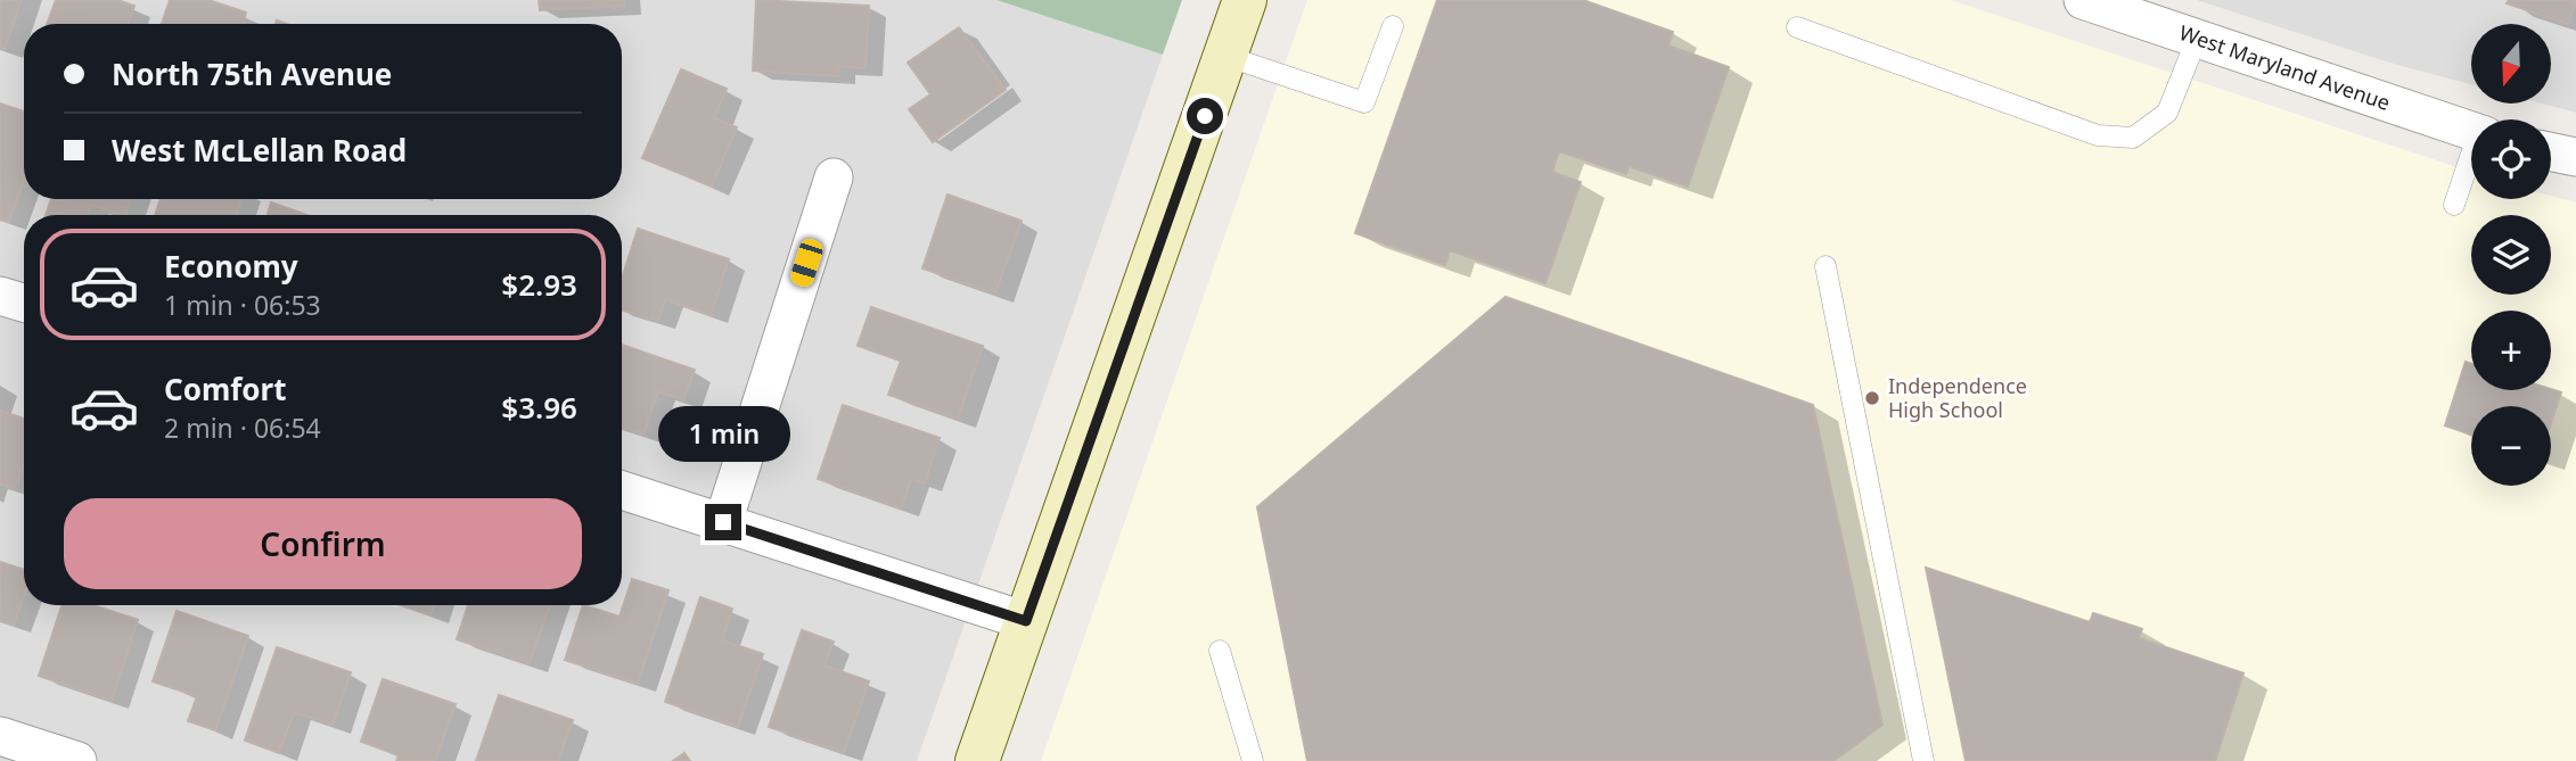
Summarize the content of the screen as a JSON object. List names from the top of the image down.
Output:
{
  "streets": {
    "street": ["West Maryland Avenue"]
  },
  "places": ["Independence High School"],
  "north": "bottom",
  "page": {
    "map_buttons": ["+", "−"],
    "banner": ["North 75th Avenue", "West McLellan Road"],
    "list": [
      {
        "name": "Economy",
        "note": "1 min · 06:53",
        "value": "$2.93"
      },
      {
        "name": "Comfort",
        "note": "2 min · 06:54",
        "value": "$3.96"
      }
    ],
    "bubble": "1 min",
    "buttons": "Confirm"
  }
}
